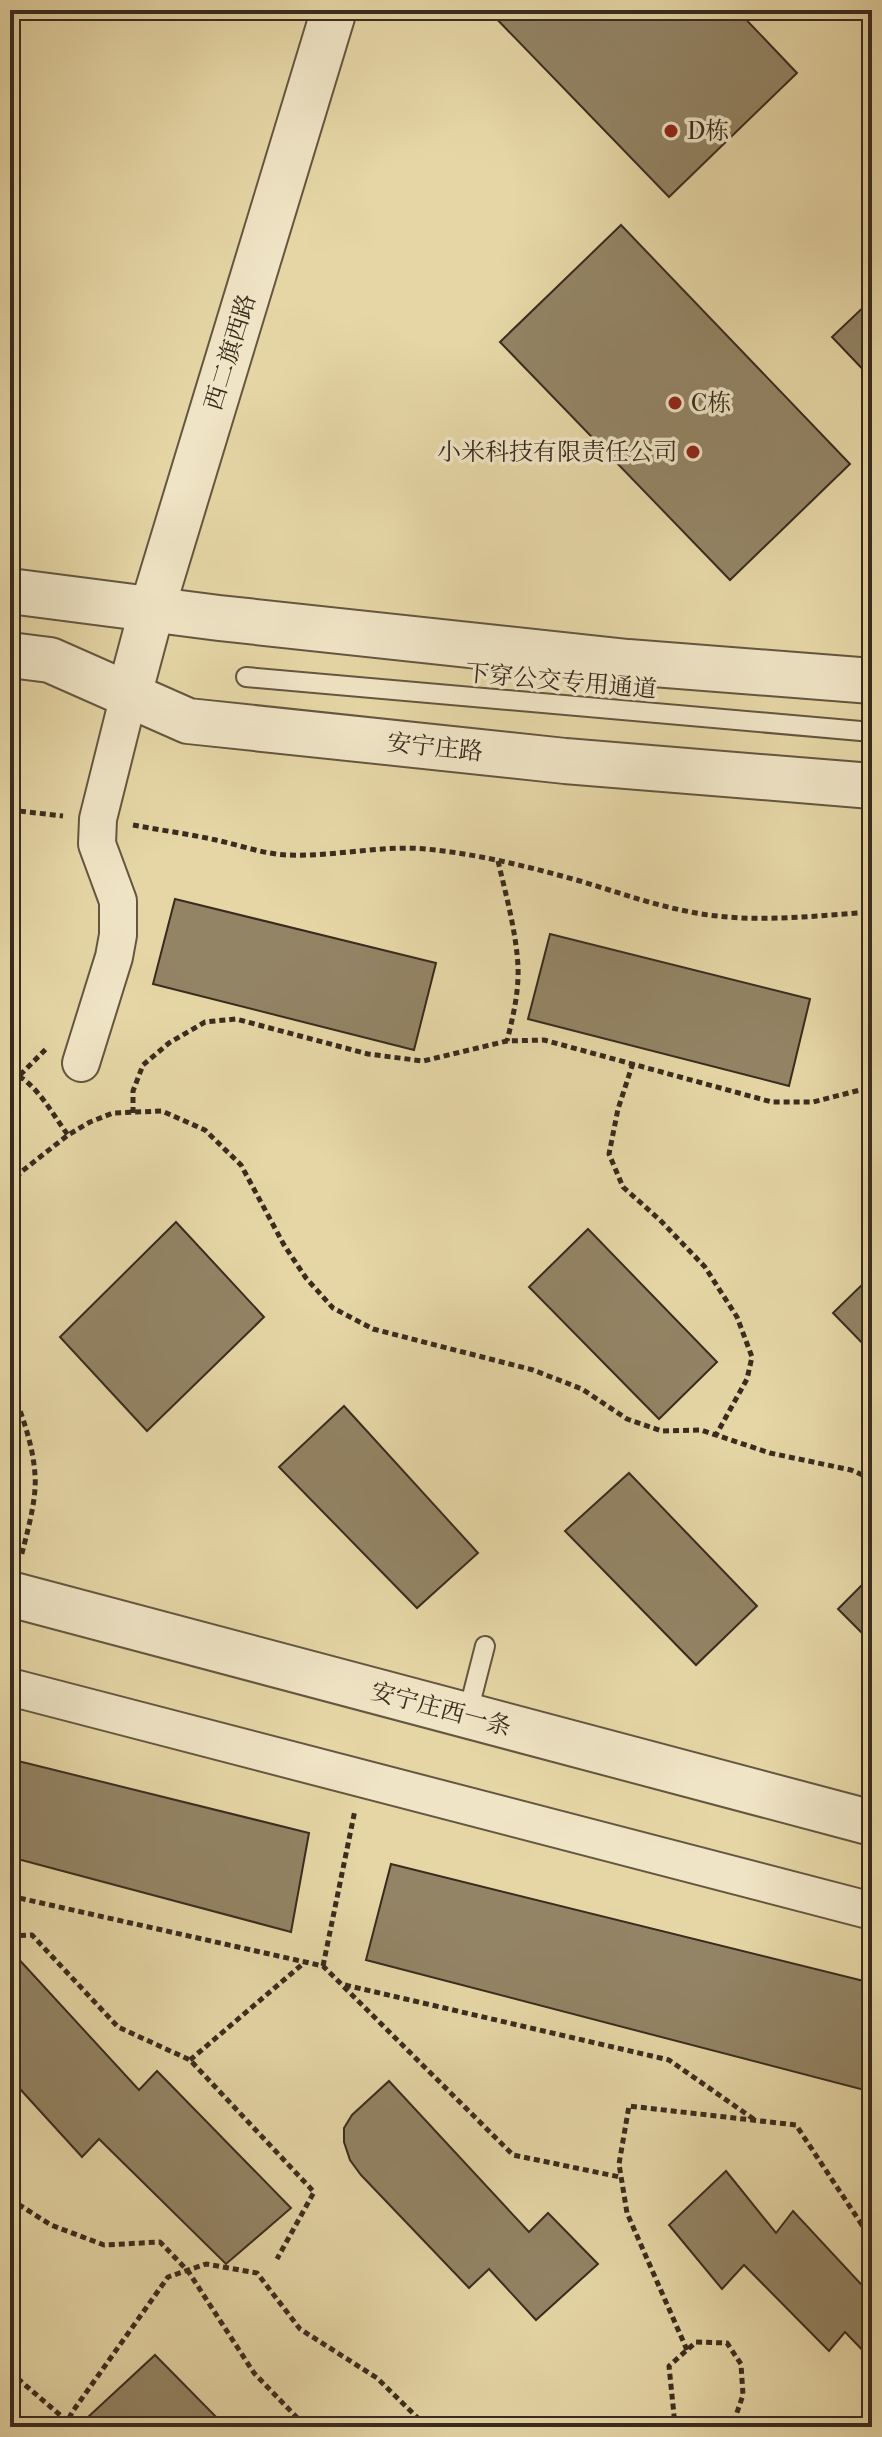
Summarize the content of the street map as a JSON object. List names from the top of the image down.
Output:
{
  "streets": {
    "street": ["西二旗西路", "安宁庄路", "安宁庄西一条"],
    "lane": ["下穿公交专用通道"]
  },
  "crossings": [
    ["西二旗西路", "安宁庄路"]
  ],
  "places": ["D栋", "C栋", "小米科技有限责任公司"]
}
